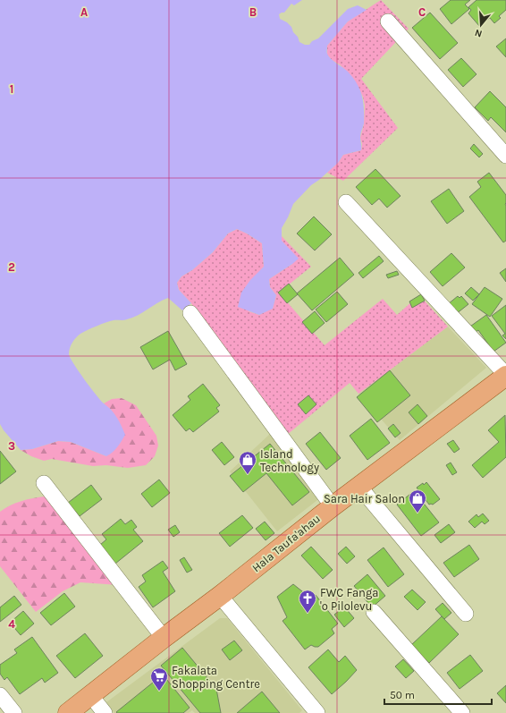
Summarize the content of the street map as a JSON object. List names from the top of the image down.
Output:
{
  "streets": {
    "main road": ["Hala Taufa'ahau"]
  },
  "places": {
    "shop": ["Island Technology", "Sara Hair Salon"],
    "church": ["FWC Fanga 'o Pilolevu"],
    "supermarket": ["Fakalata Shopping Centre"]
  },
  "scale_bar": "50 m",
  "north": "bottom",
  "grid": {
    "columns": ["A", "B", "C"],
    "rows": [
      "1",
      "2",
      "3",
      "4"
    ]
  }
}
